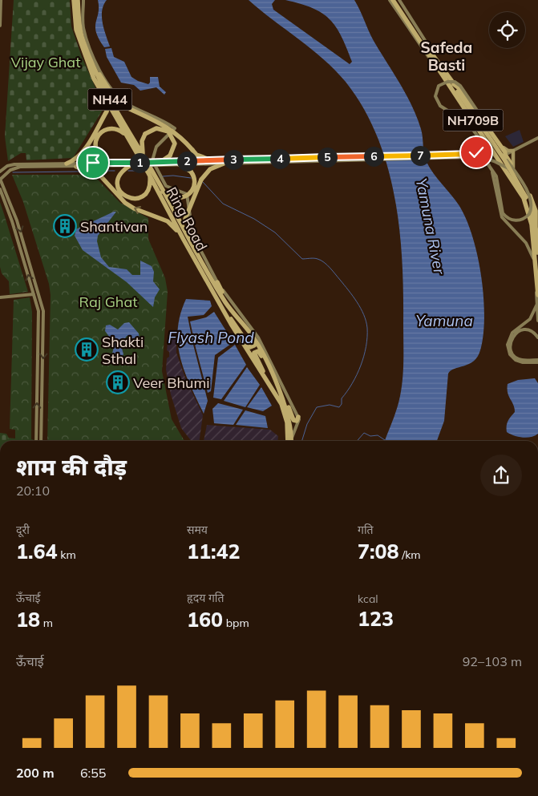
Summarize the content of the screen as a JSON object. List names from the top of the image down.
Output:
{
  "streets": {
    "highway": ["NH44", "NH709B", "Ring Road"]
  },
  "districts": ["Safeda Basti"],
  "water": ["Yamuna River", "Yamuna", "Flyash Pond"],
  "parks": ["Vijay Ghat", "Raj Ghat"],
  "places": {
    "building": ["Shantivan", "Shakti Sthal", "Veer Bhumi"]
  },
  "page": {
    "pins": [
      "7",
      "6",
      "5",
      "4",
      "3",
      "2",
      "1"
    ],
    "heading": ["शाम की दौड़", "20:10"],
    "stats": [
      ["दूरी", "1.64 km"],
      ["समय", "11:42"],
      ["गति", "7:08 /km"],
      ["ऊँचाई", "18 m"],
      ["हृदय गति", "160 bpm"],
      ["kcal", "123"]
    ],
    "chart": ["ऊँचाई", "92–103 m"],
    "list": [
      {
        "name": "200 m",
        "note": "6:55"
      }
    ]
  }
}
